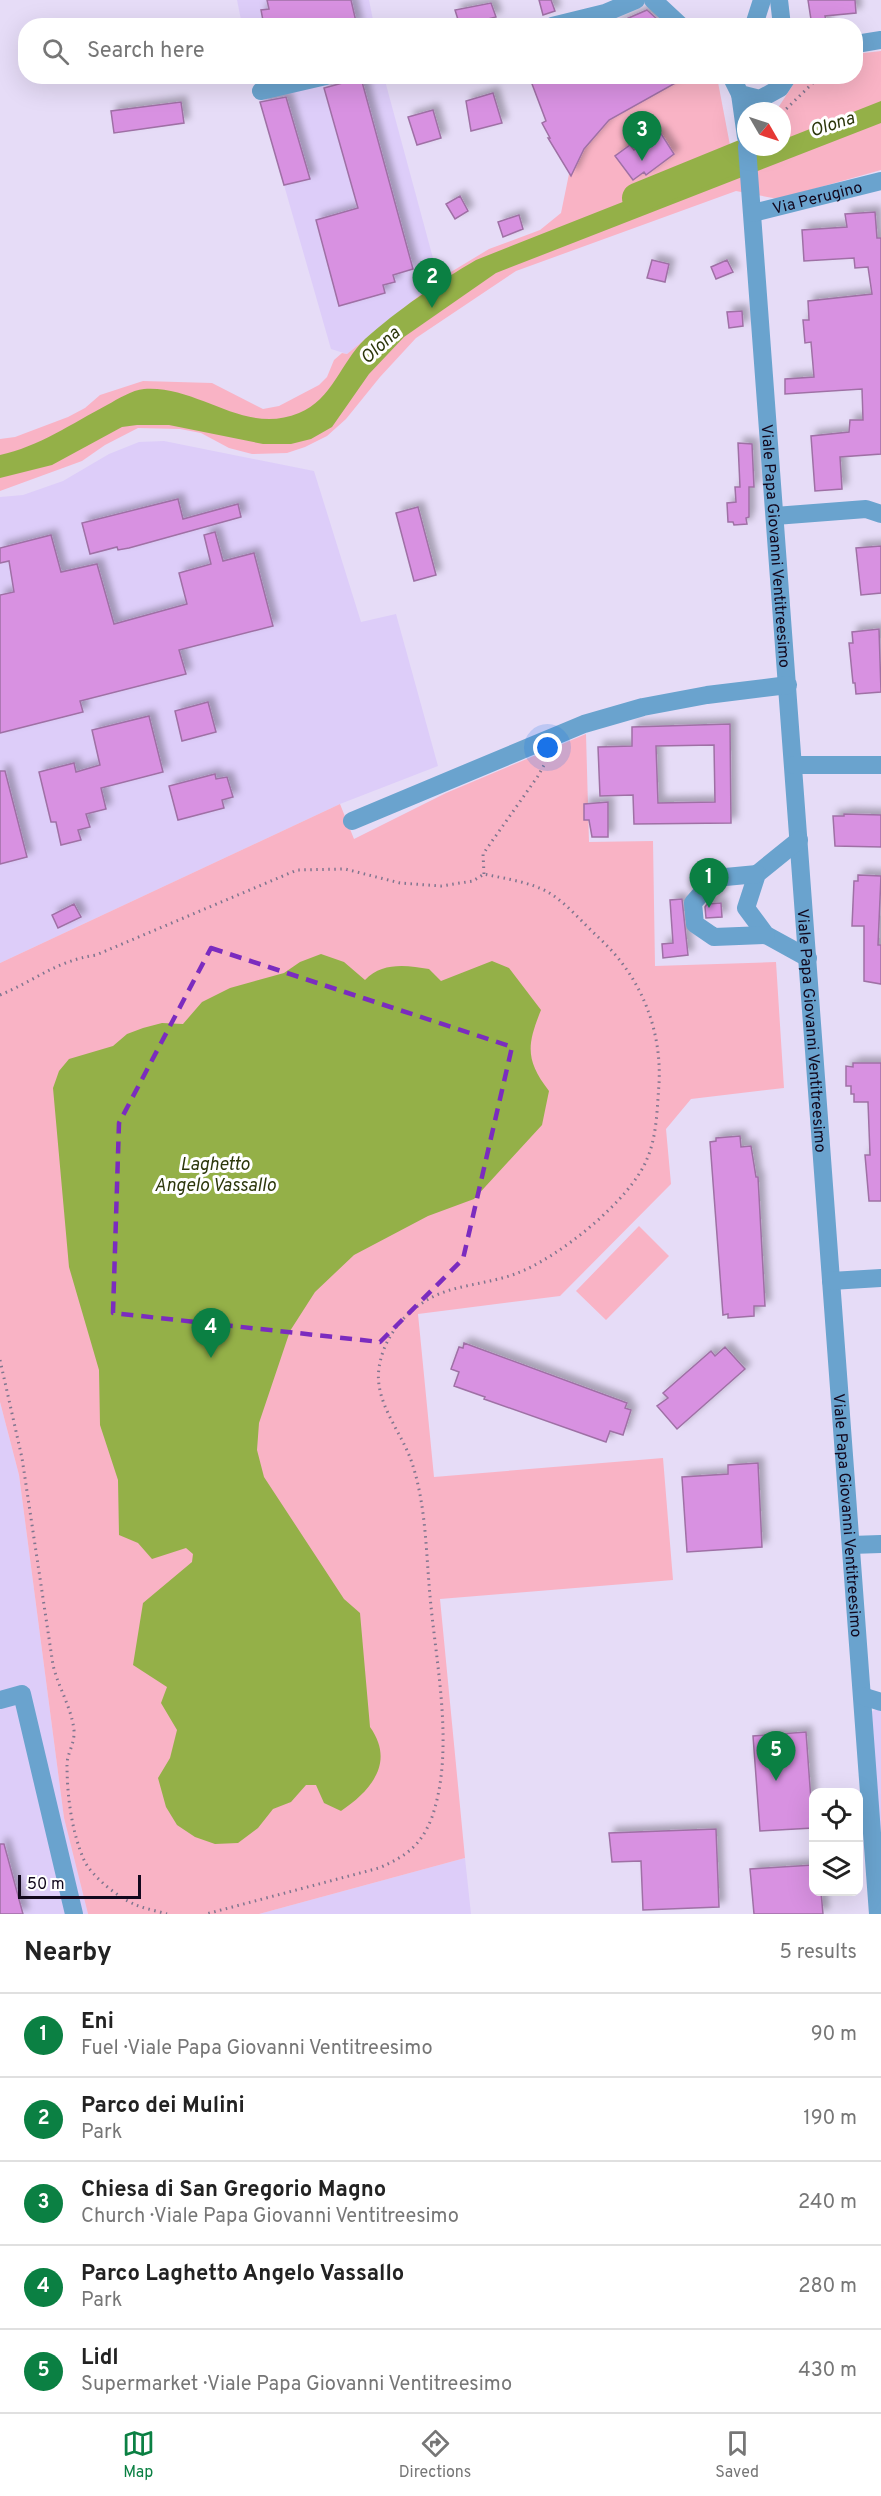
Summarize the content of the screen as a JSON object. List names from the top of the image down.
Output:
{
  "streets": {
    "street": ["Via Perugino", "Viale Papa Giovanni Ventitreesimo"]
  },
  "crossings": [
    ["Via Perugino", "Viale Papa Giovanni Ventitreesimo"]
  ],
  "water": ["Olona", "Laghetto Angelo Vassallo"],
  "scale_bar": "50 m",
  "north": "bottom right",
  "page": {
    "search": "Search here",
    "pins": [
      "3",
      "2",
      "1",
      "4",
      "5"
    ],
    "scale": "50 m",
    "heading": ["Nearby", "5 results"],
    "list": [
      {
        "mark": "1",
        "name": "Eni",
        "note": "Fuel · Viale Papa Giovanni Ventitreesimo",
        "value": "90 m"
      },
      {
        "mark": "2",
        "name": "Parco dei Mulini",
        "note": "Park",
        "value": "190 m"
      },
      {
        "mark": "3",
        "name": "Chiesa di San Gregorio Magno",
        "note": "Church · Viale Papa Giovanni Ventitreesimo",
        "value": "240 m"
      },
      {
        "mark": "4",
        "name": "Parco Laghetto Angelo Vassallo",
        "note": "Park",
        "value": "280 m"
      },
      {
        "mark": "5",
        "name": "Lidl",
        "note": "Supermarket · Viale Papa Giovanni Ventitreesimo",
        "value": "430 m"
      }
    ],
    "nav": ["Map", "Directions", "Saved"]
  }
}
